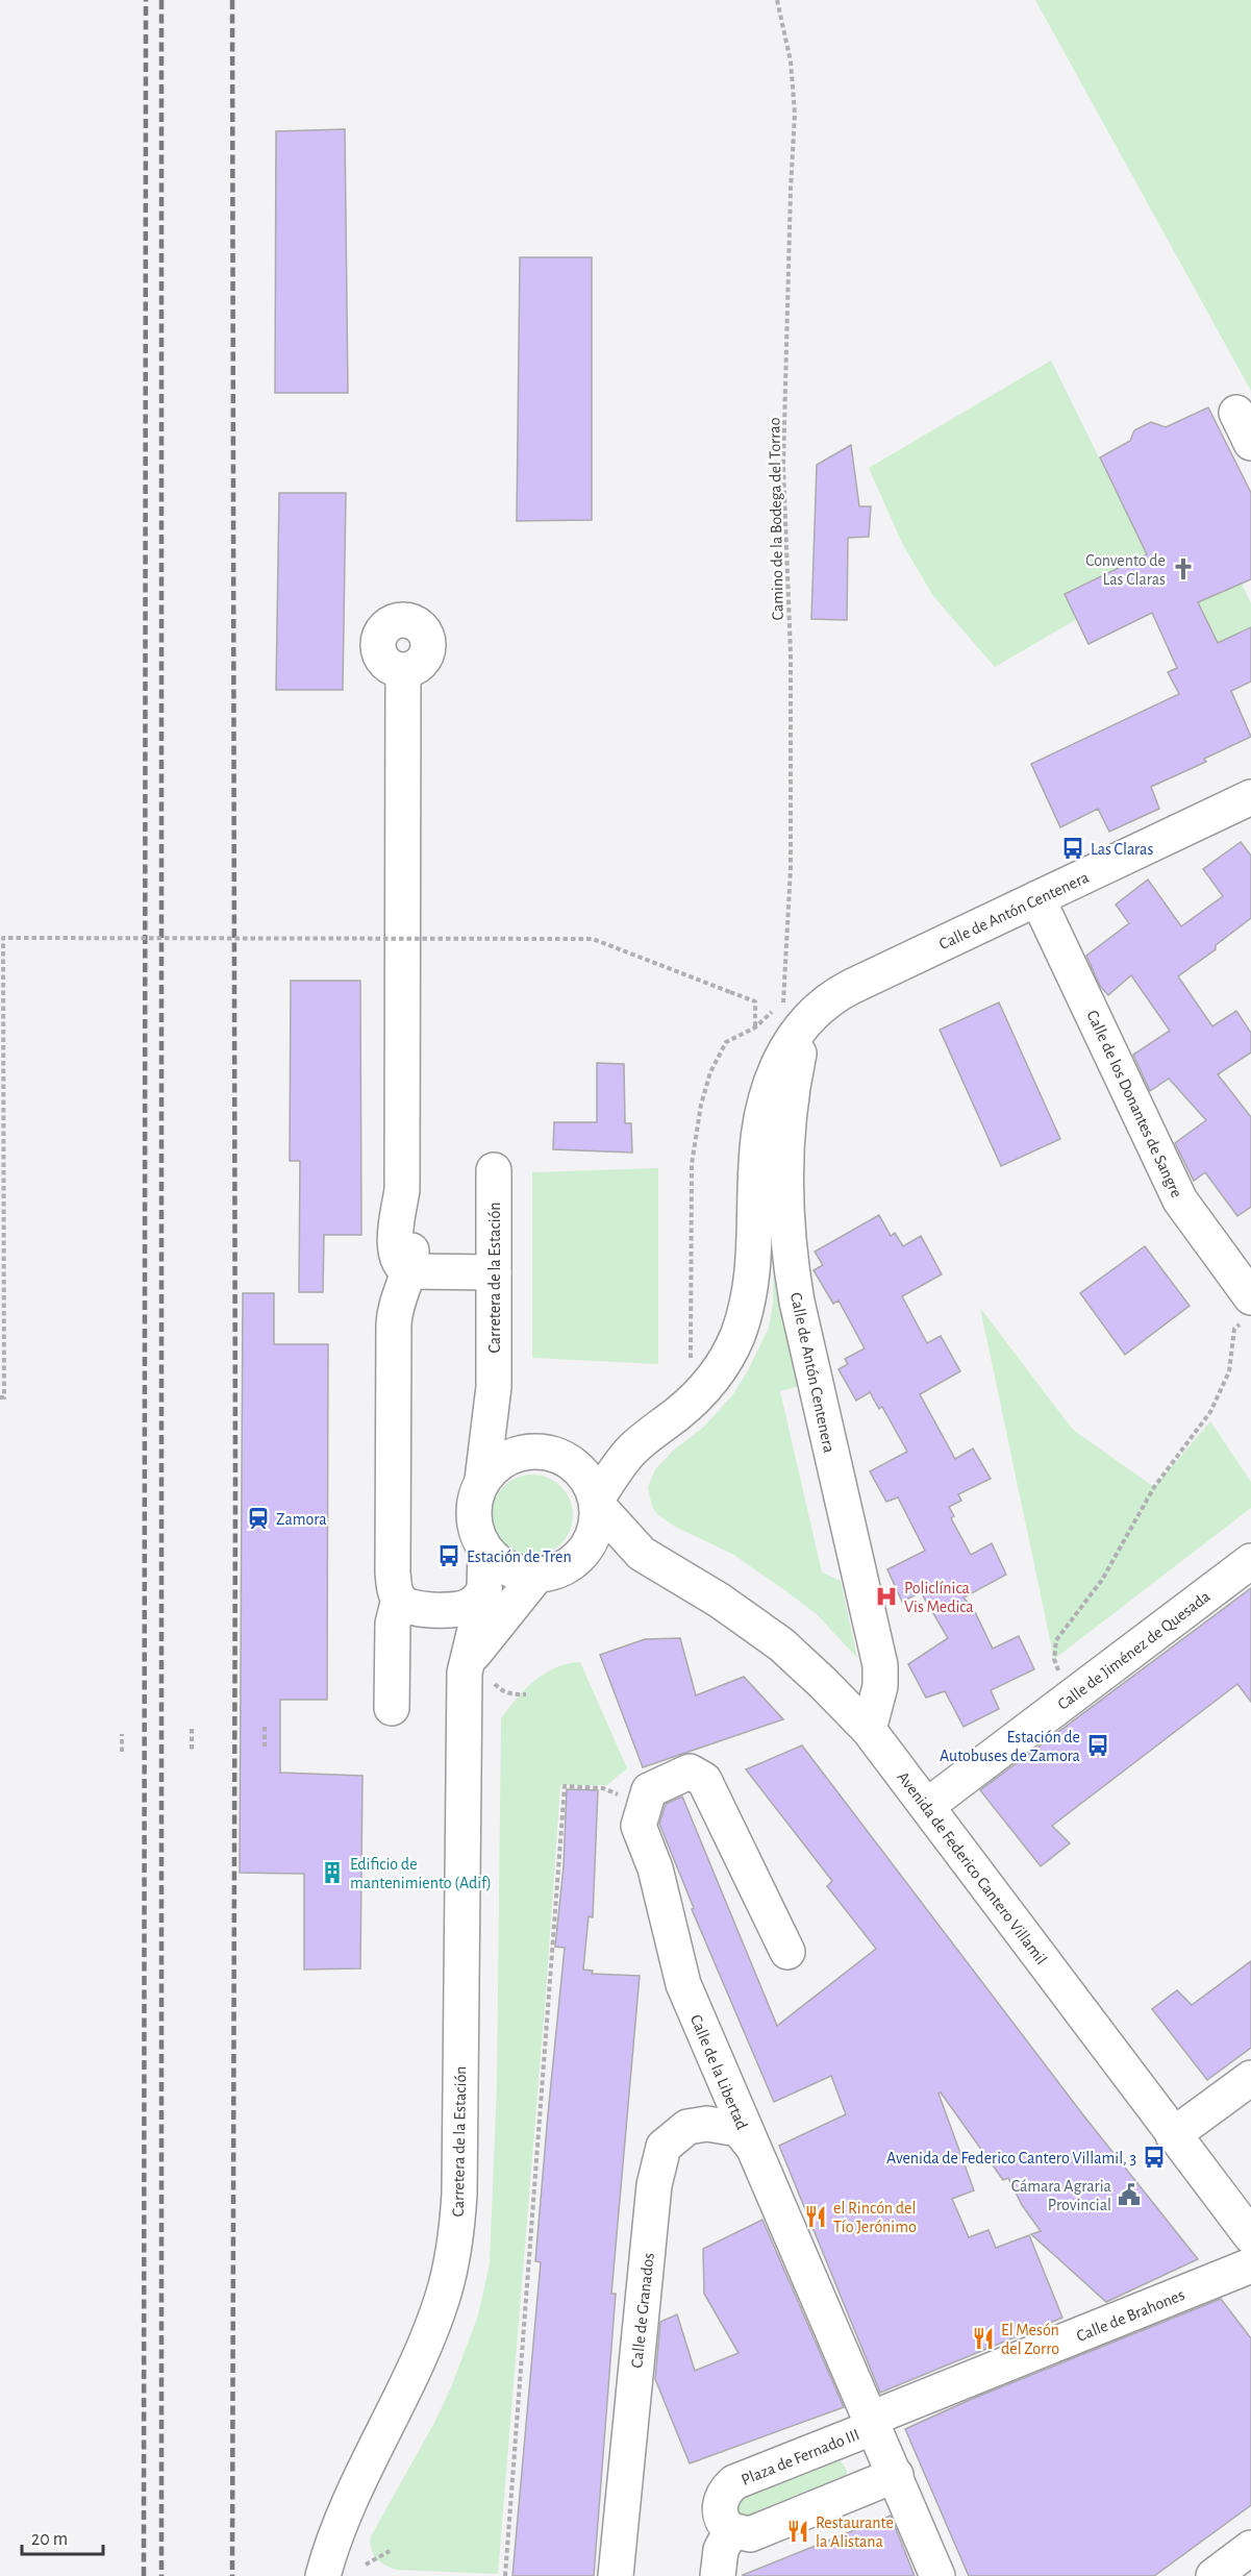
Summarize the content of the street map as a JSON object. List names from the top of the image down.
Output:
{
  "streets": {
    "street": [
      "Calle de Antón Centenera",
      "Calle de los Donantes de Sangre",
      "Carretera de la Estación",
      "Calle de Jiménez de Quesada",
      "Avenida de Federico Cantero Villamil",
      "Calle de la Libertad",
      "Calle de Granados",
      "Calle de Brahones",
      "Plaza de Fernado III"
    ],
    "path": ["Camino de la Bodega del Torrao"]
  },
  "crossings": [
    ["Camino de la Bodega del Torrao", "Calle de Antón Centenera"],
    ["Calle de Antón Centenera", "Calle de los Donantes de Sangre"],
    ["Calle de Antón Centenera", "Carretera de la Estación"],
    ["Calle de Antón Centenera", "Avenida de Federico Cantero Villamil"],
    ["Carretera de la Estación", "Avenida de Federico Cantero Villamil"],
    ["Calle de Jiménez de Quesada", "Avenida de Federico Cantero Villamil"],
    ["Calle de la Libertad", "Calle de Granados"],
    ["Calle de la Libertad", "Calle de Brahones"],
    ["Calle de la Libertad", "Plaza de Fernado III"],
    ["Calle de Brahones", "Plaza de Fernado III"]
  ],
  "places": {
    "church": ["Convento de Las Claras"],
    "bus stop": [
      "Las Claras",
      "Estación de Tren",
      "Estación de Autobuses de Zamora",
      "Avenida de Federico Cantero Villamil, 3"
    ],
    "station": ["Zamora"],
    "hospital": ["Policlínica Vis Medica"],
    "building": ["Edificio de mantenimiento (Adif)"],
    "public building": ["Cámara Agraria Provincial"],
    "restaurant": ["el Rincón del Tío Jerónimo", "El Mesón del Zorro", "Restaurante la Alistana"]
  },
  "scale_bar": "20 m"
}
